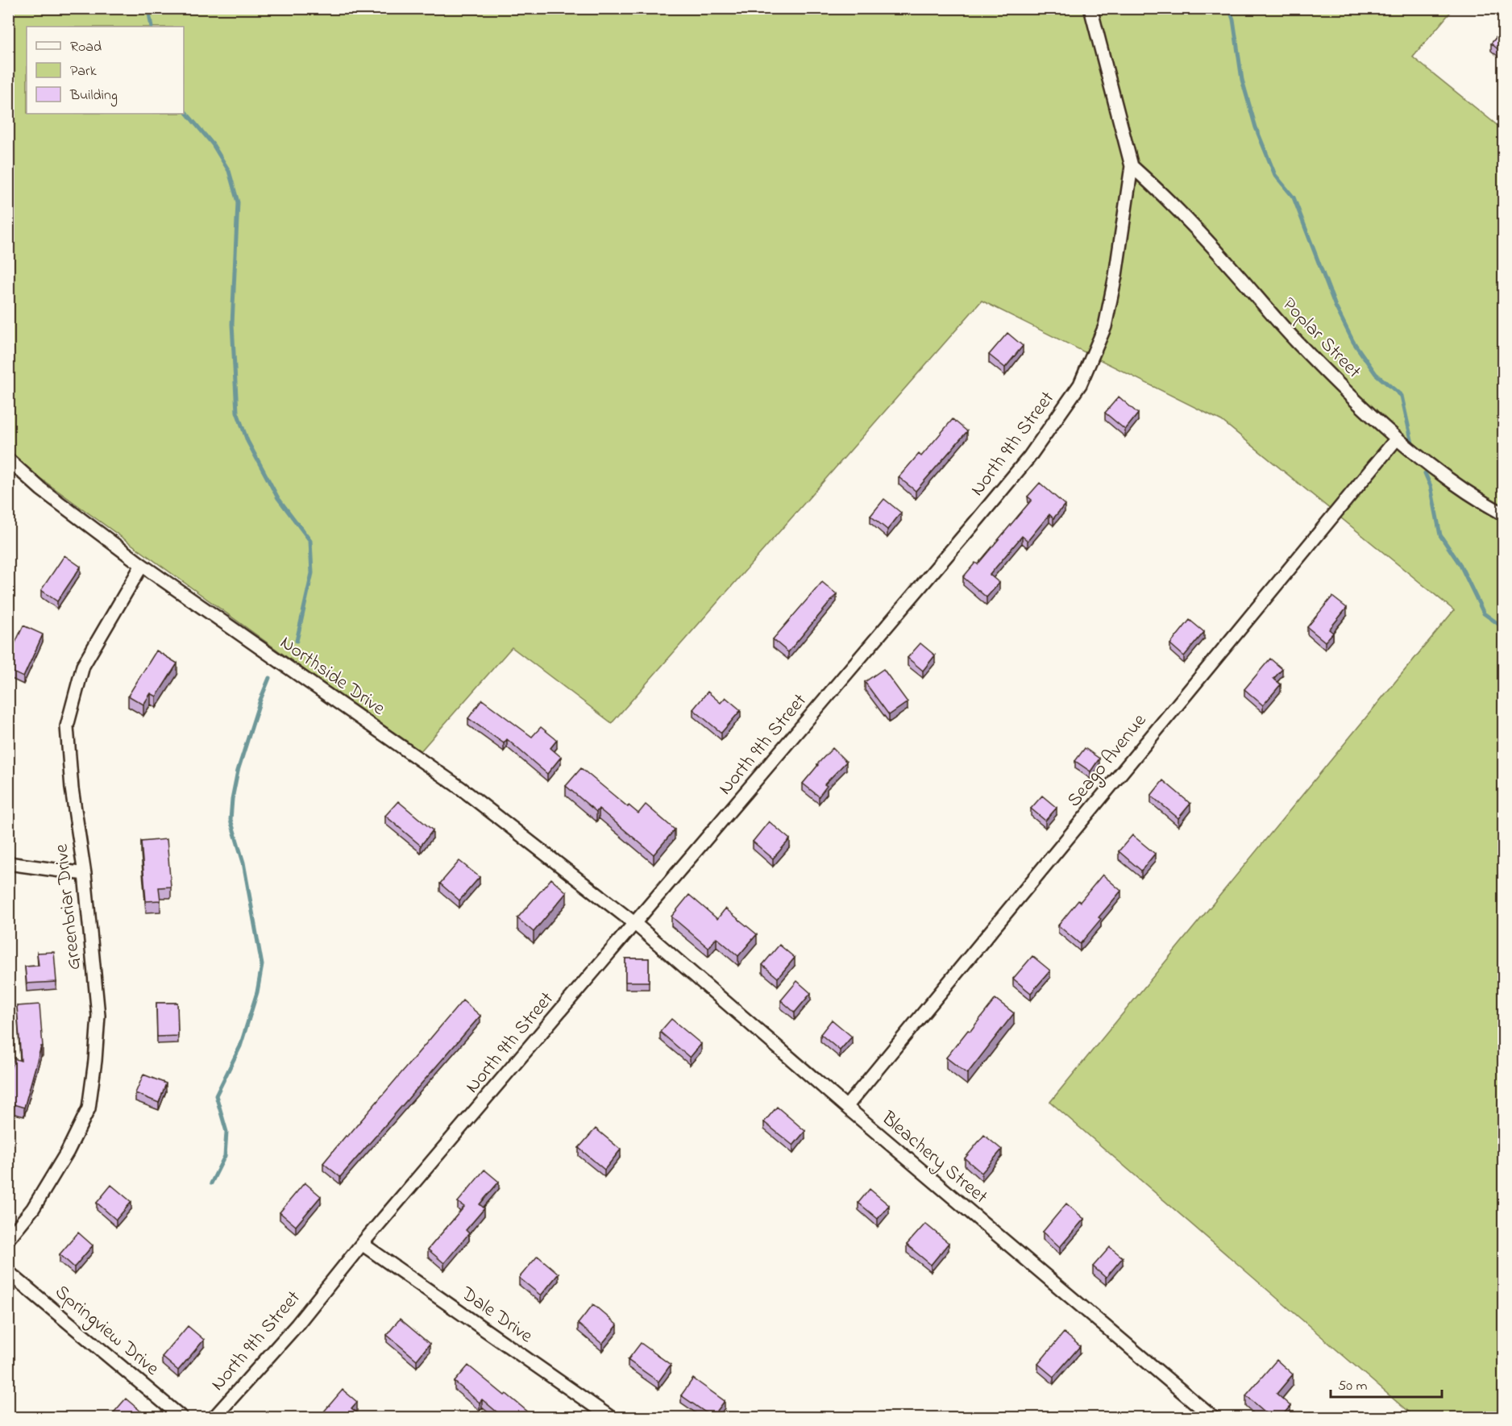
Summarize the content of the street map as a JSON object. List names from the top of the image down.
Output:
{
  "streets": {
    "street": [
      "Poplar Street",
      "North 9th Street",
      "Northside Drive",
      "Seago Avenue",
      "Greenbriar Drive",
      "Bleachery Street",
      "Dale Drive",
      "Springview Drive"
    ]
  },
  "crossings": [
    ["Poplar Street", "North 9th Street"],
    ["Poplar Street", "Seago Avenue"],
    ["North 9th Street", "Northside Drive"],
    ["North 9th Street", "Bleachery Street"],
    ["North 9th Street", "Dale Drive"],
    ["Northside Drive", "Greenbriar Drive"],
    ["Northside Drive", "Bleachery Street"],
    ["Seago Avenue", "Bleachery Street"]
  ],
  "legend": ["Road", "Park", "Building"],
  "scale_bar": "50 m"
}
